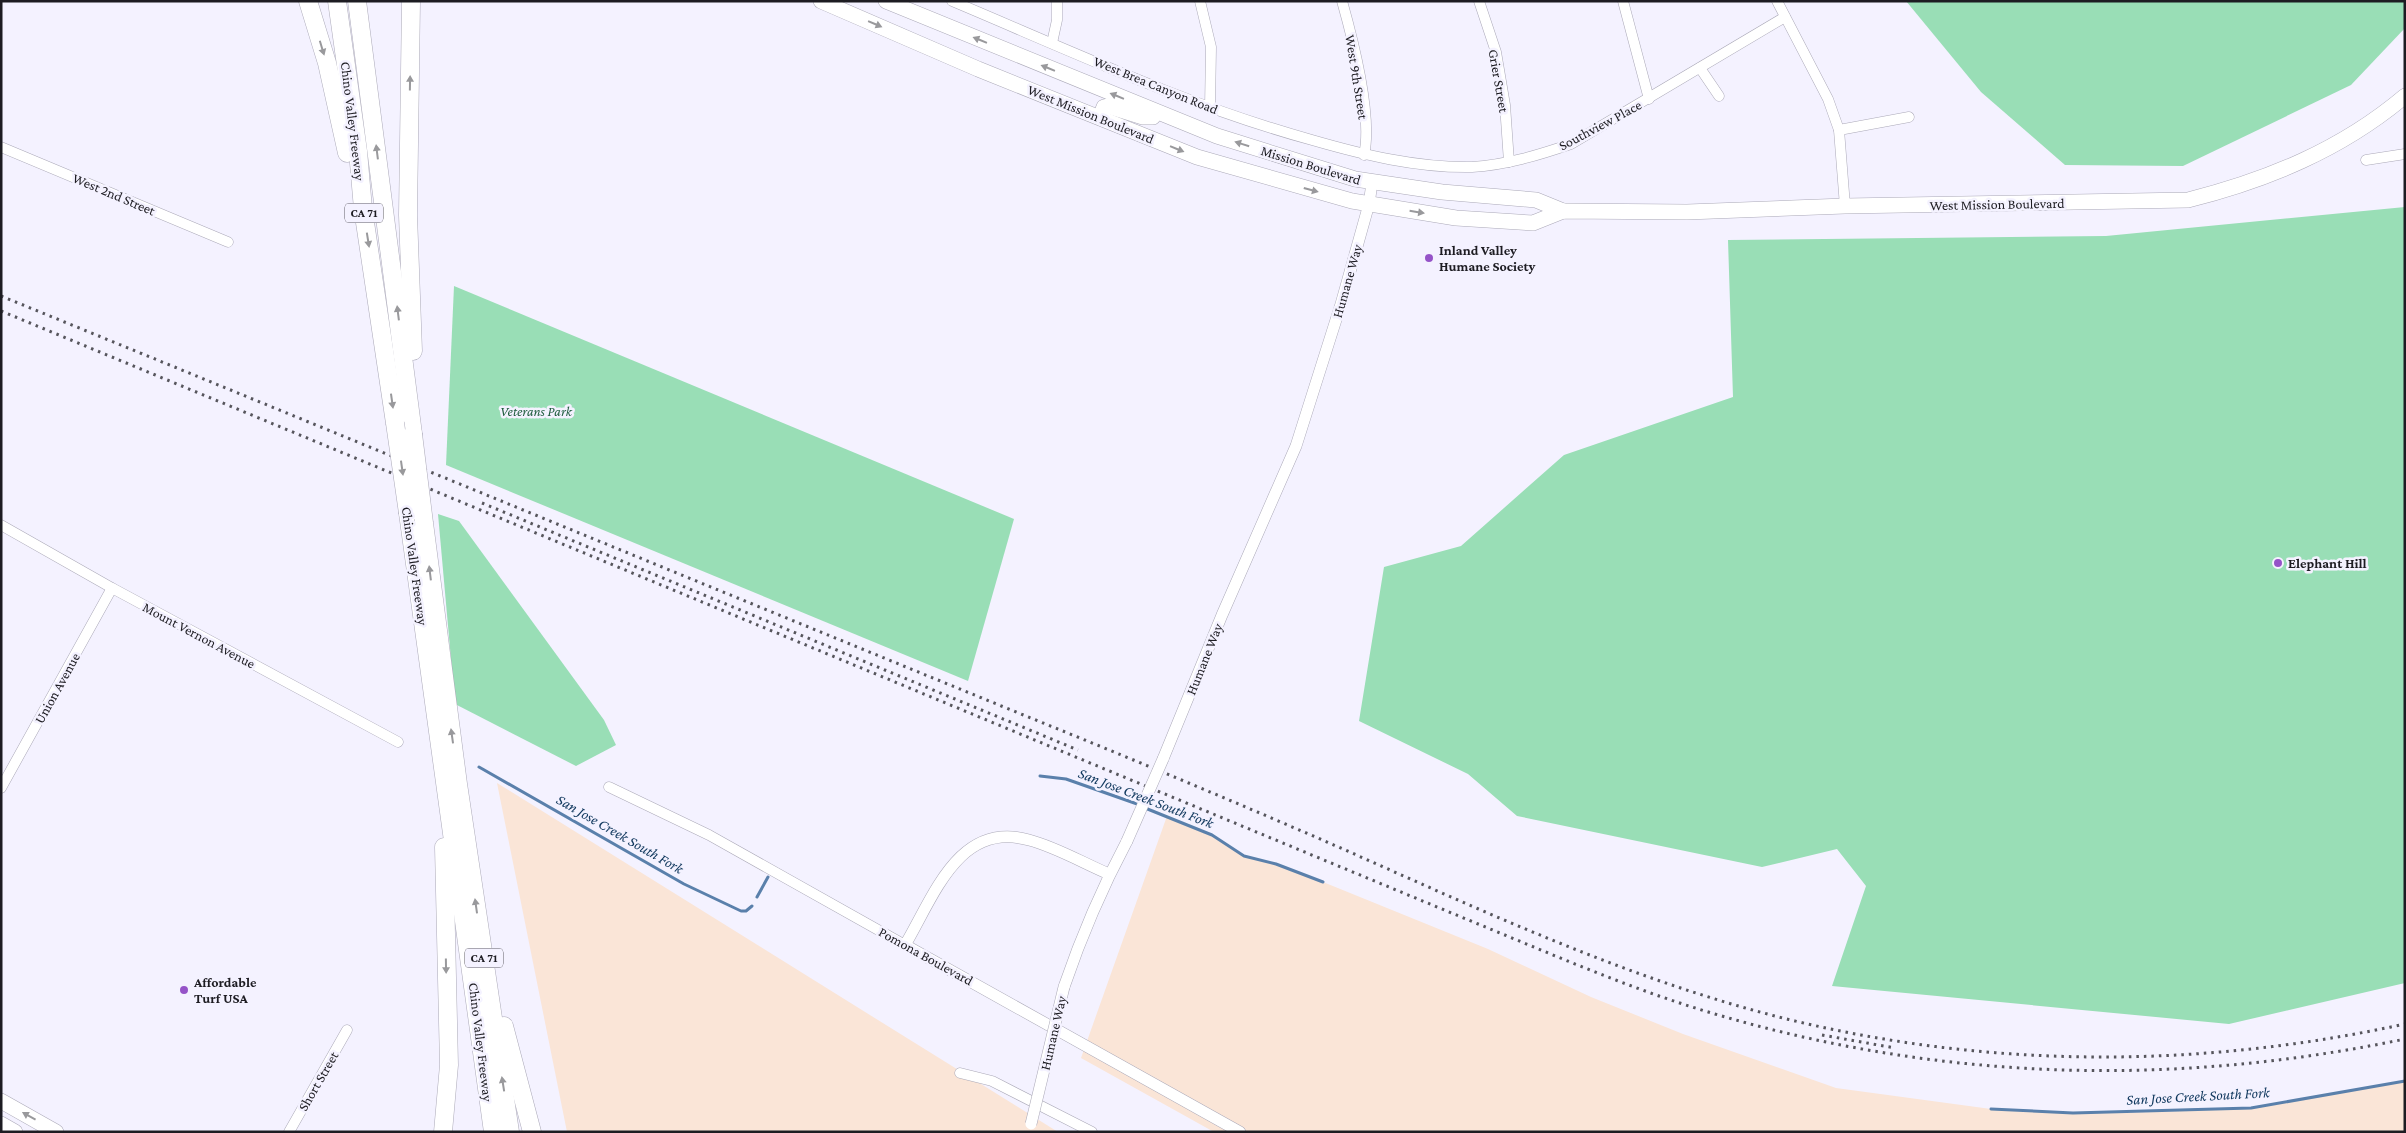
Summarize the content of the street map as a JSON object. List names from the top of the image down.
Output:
{
  "streets": {
    "highway": ["Chino Valley Freeway", "CA 71"],
    "main road": ["West Mission Boulevard", "Mission Boulevard"],
    "street": [
      "West 9th Street",
      "Grier Street",
      "West Brea Canyon Road",
      "Southview Place",
      "West 2nd Street",
      "Humane Way",
      "Mount Vernon Avenue",
      "Union Avenue",
      "Pomona Boulevard",
      "Short Street"
    ]
  },
  "crossings": [
    ["West 9th Street", "West Brea Canyon Road"],
    ["West 9th Street", "Southview Place"],
    ["Grier Street", "Southview Place"],
    ["West Brea Canyon Road", "Southview Place"],
    ["West Mission Boulevard", "Mission Boulevard"],
    ["West Mission Boulevard", "Humane Way"],
    ["Mission Boulevard", "Humane Way"],
    ["Mount Vernon Avenue", "Union Avenue"]
  ],
  "one_way": ["West Mission Boulevard"],
  "water": ["San Jose Creek South Fork"],
  "parks": ["Veterans Park"],
  "places": ["Inland Valley Humane Society", "Elephant Hill", "Affordable Turf USA"]
}
